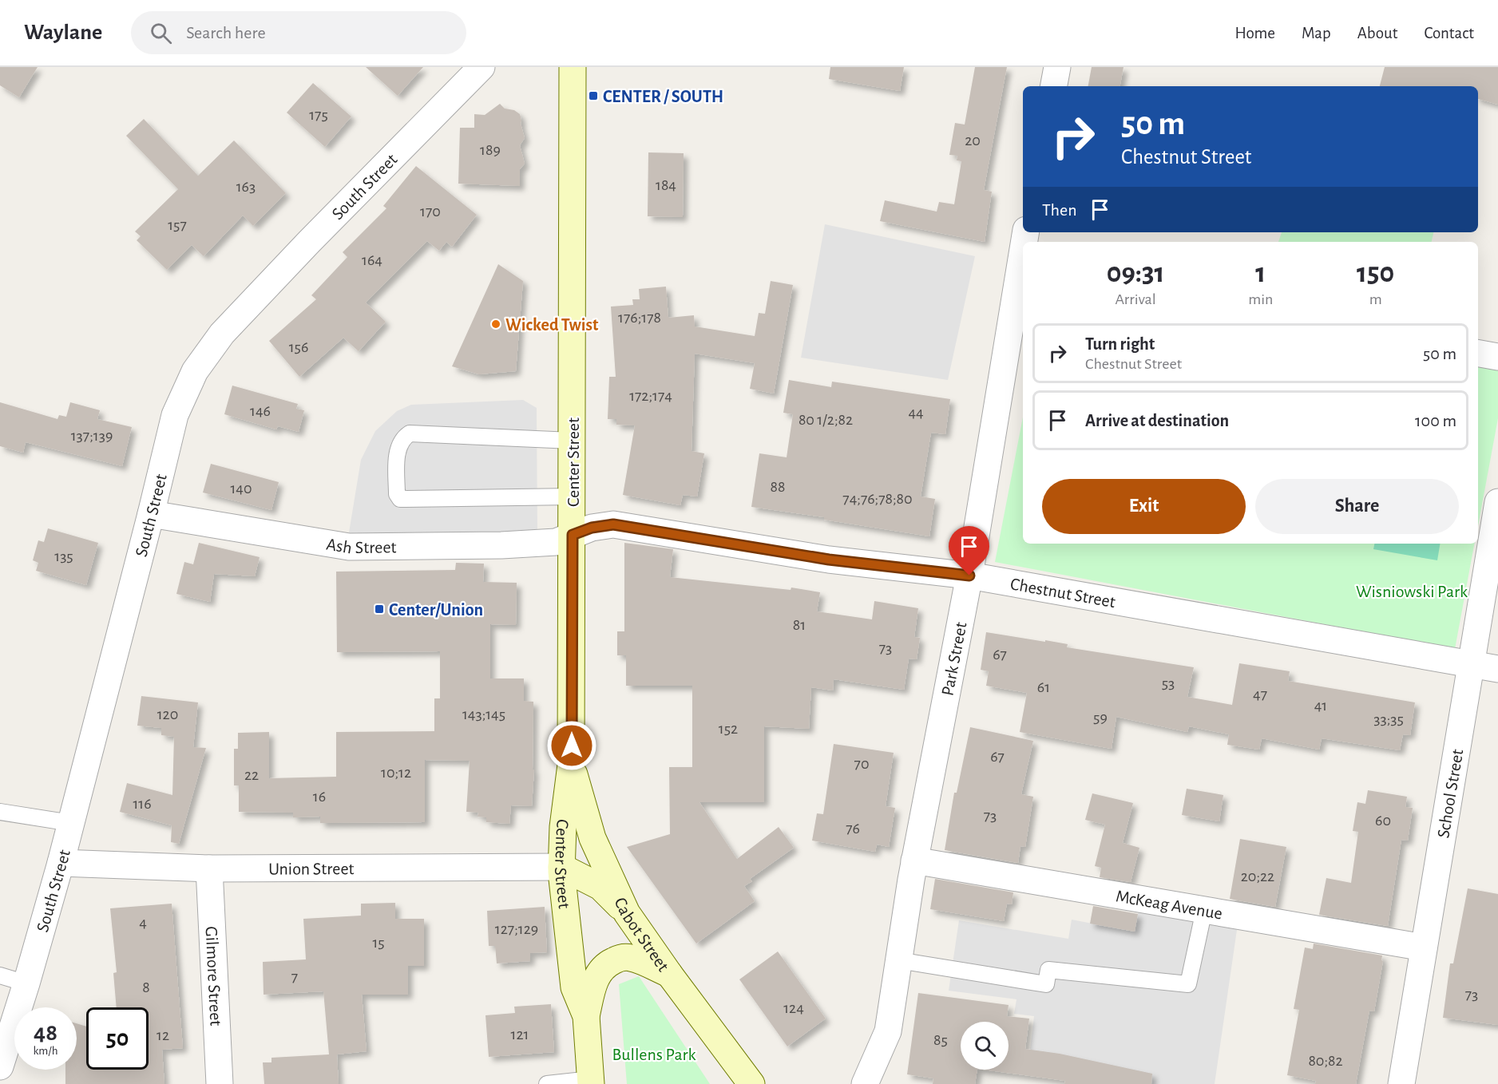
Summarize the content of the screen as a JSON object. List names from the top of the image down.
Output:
{
  "streets": {
    "main road": ["Center Street", "Cabot Street"],
    "street": [
      "South Street",
      "Ash Street",
      "Chestnut Street",
      "Park Street",
      "School Street",
      "Union Street",
      "McKeag Avenue",
      "Gilmore Street"
    ]
  },
  "crossings": [
    ["South Street", "Ash Street"],
    ["South Street", "Union Street"],
    ["Center Street", "Ash Street"],
    ["Center Street", "Chestnut Street"],
    ["Center Street", "Union Street"],
    ["Center Street", "Cabot Street"],
    ["Ash Street", "Chestnut Street"],
    ["Chestnut Street", "Park Street"],
    ["Chestnut Street", "School Street"],
    ["Park Street", "McKeag Avenue"],
    ["School Street", "McKeag Avenue"],
    ["Union Street", "Gilmore Street"]
  ],
  "parks": ["Wisniowski Park", "Bullens Park"],
  "places": {
    "transit": ["CENTER / SOUTH", "Center/Union"],
    "other": ["Wicked Twist"]
  },
  "house_numbers": [
    "175",
    "20",
    "189",
    "184",
    "163",
    "170",
    "157",
    "164",
    "176;178",
    "156",
    "172;174",
    "146",
    "44",
    "80 1/2;82",
    "137;139",
    "88",
    "140",
    "74;76;78;80",
    "135",
    "81",
    "73",
    "67",
    "53",
    "61",
    "47",
    "41",
    "120",
    "143;145",
    "59",
    "33;35",
    "152",
    "67",
    "70",
    "10;12",
    "22",
    "16",
    "116",
    "73",
    "60",
    "76",
    "20;22",
    "4",
    "127;129",
    "15",
    "7",
    "8",
    "73",
    "124",
    "121",
    "12",
    "85",
    "80;82"
  ],
  "page": {
    "header": "Waylane",
    "search": "Search here",
    "nav": [
      "Home",
      "Map",
      "About",
      "Contact"
    ],
    "turn": ["50 m", "Chestnut Street"],
    "then": "Then",
    "eta": [
      "09:31",
      "Arrival",
      "1",
      "min",
      "150",
      "m"
    ],
    "list": [
      {
        "name": "Turn right",
        "note": "Chestnut Street",
        "value": "50 m"
      },
      {
        "name": "Arrive at destination",
        "value": "100 m"
      }
    ],
    "buttons": ["Exit", "Share"],
    "speed": "48 km/h",
    "limit": "50"
  }
}
